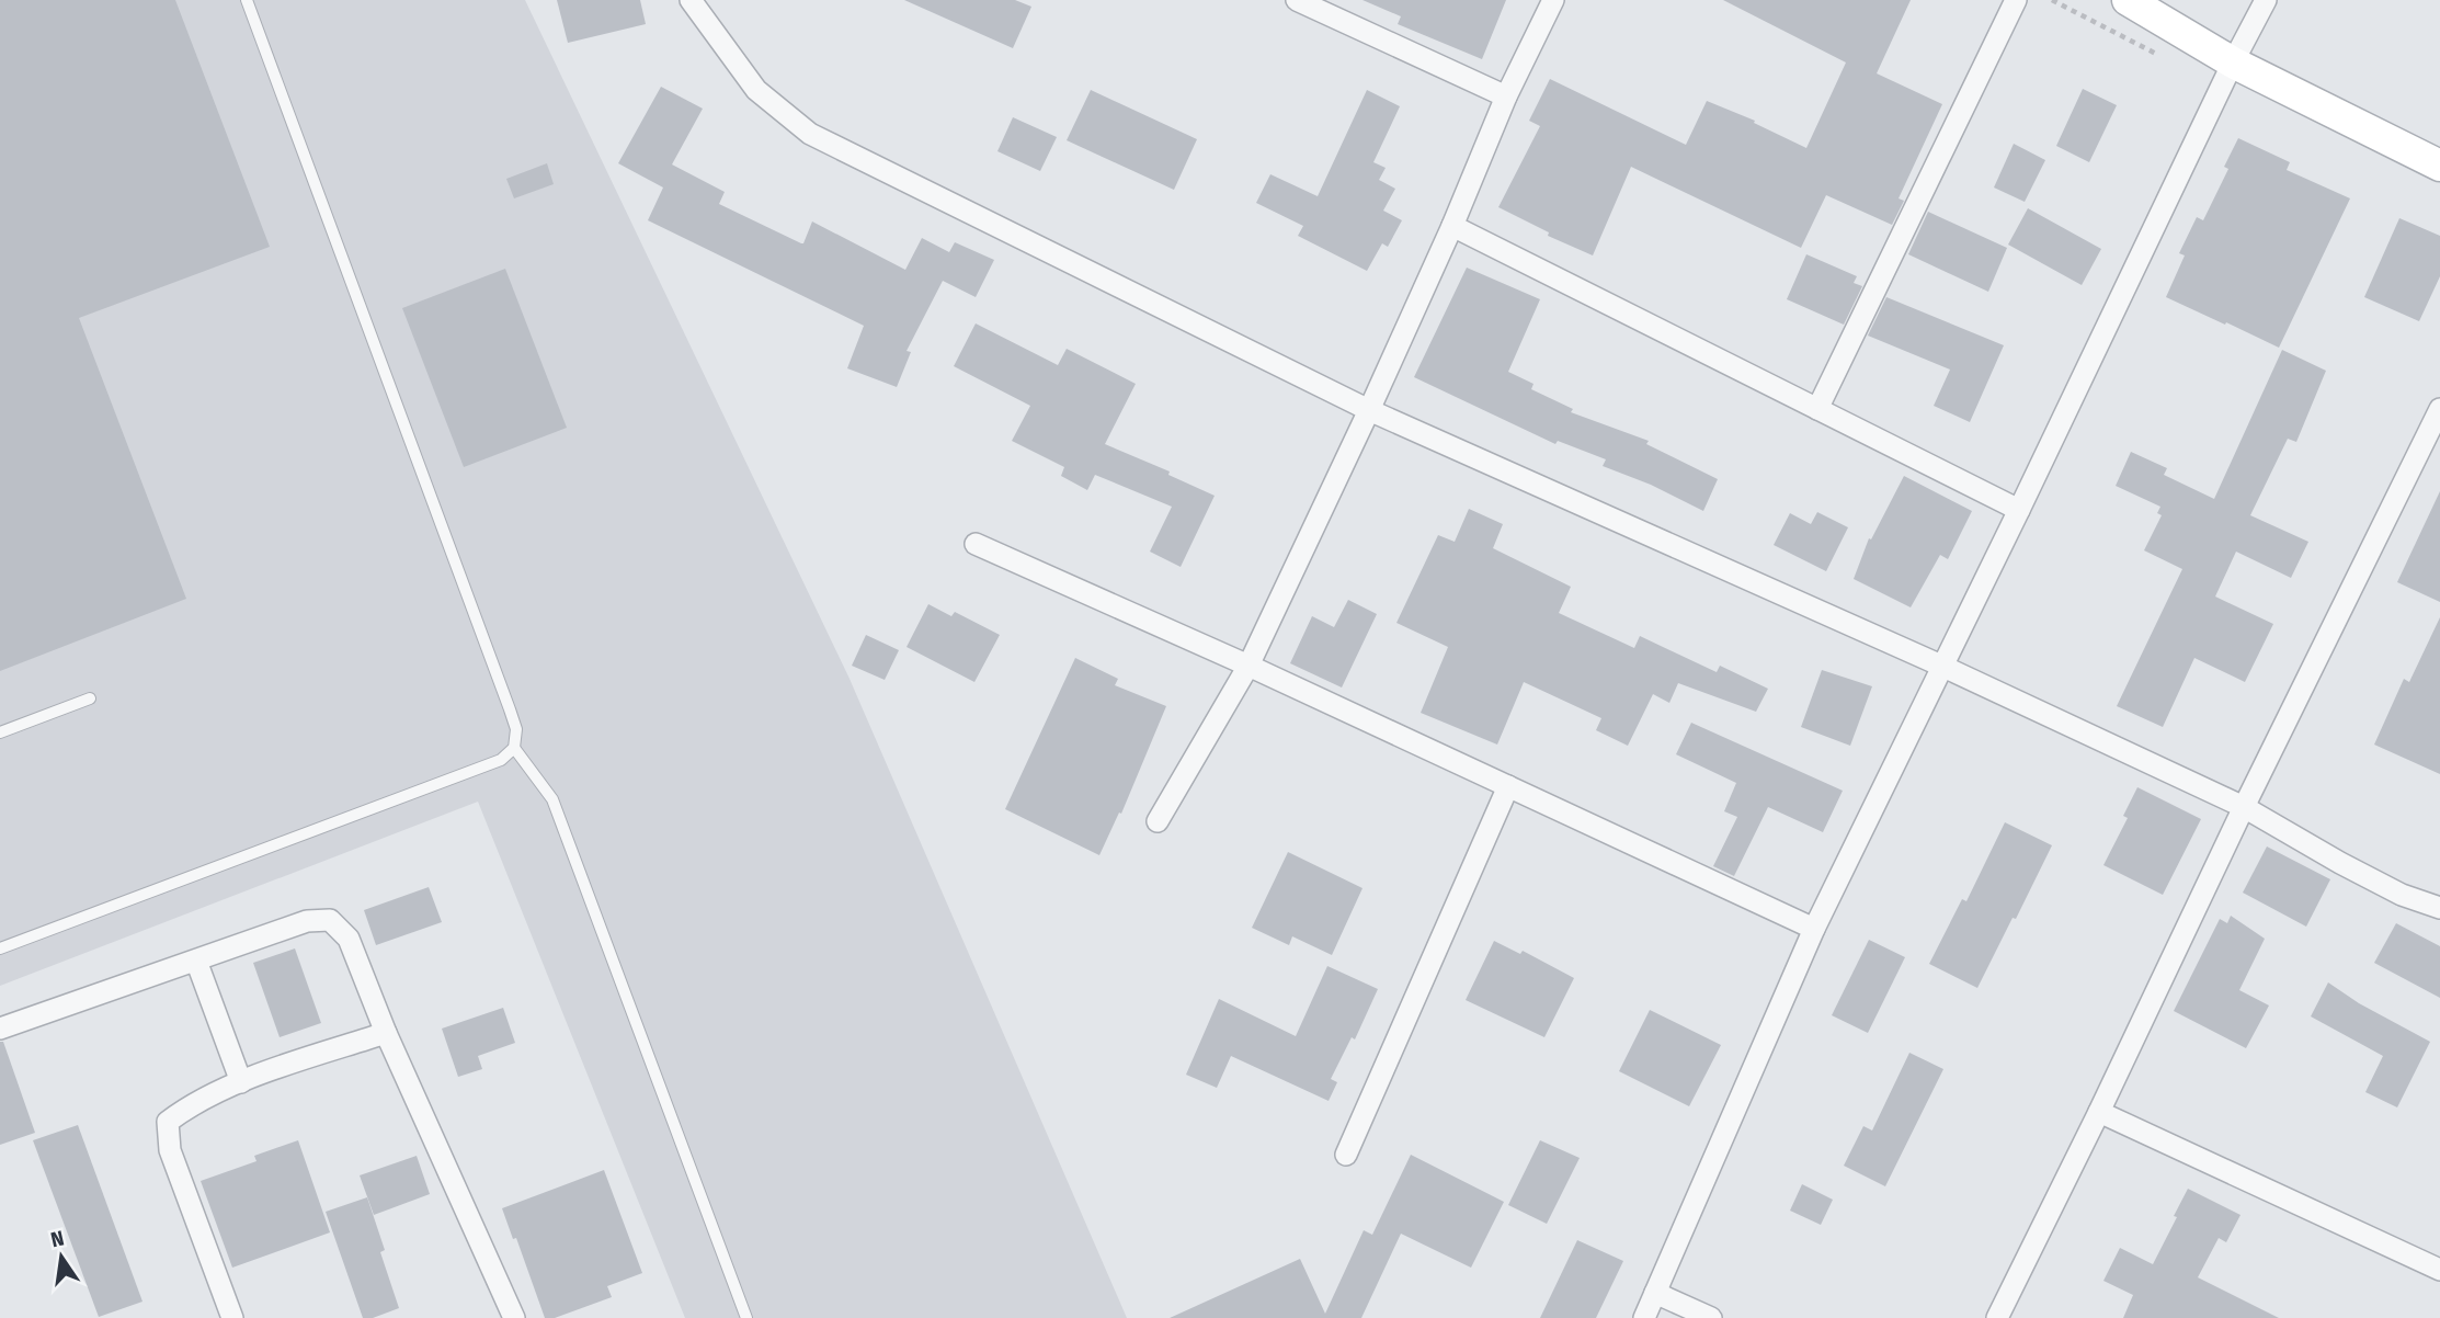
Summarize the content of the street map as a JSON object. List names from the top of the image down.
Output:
{
  "north": "top"
}
